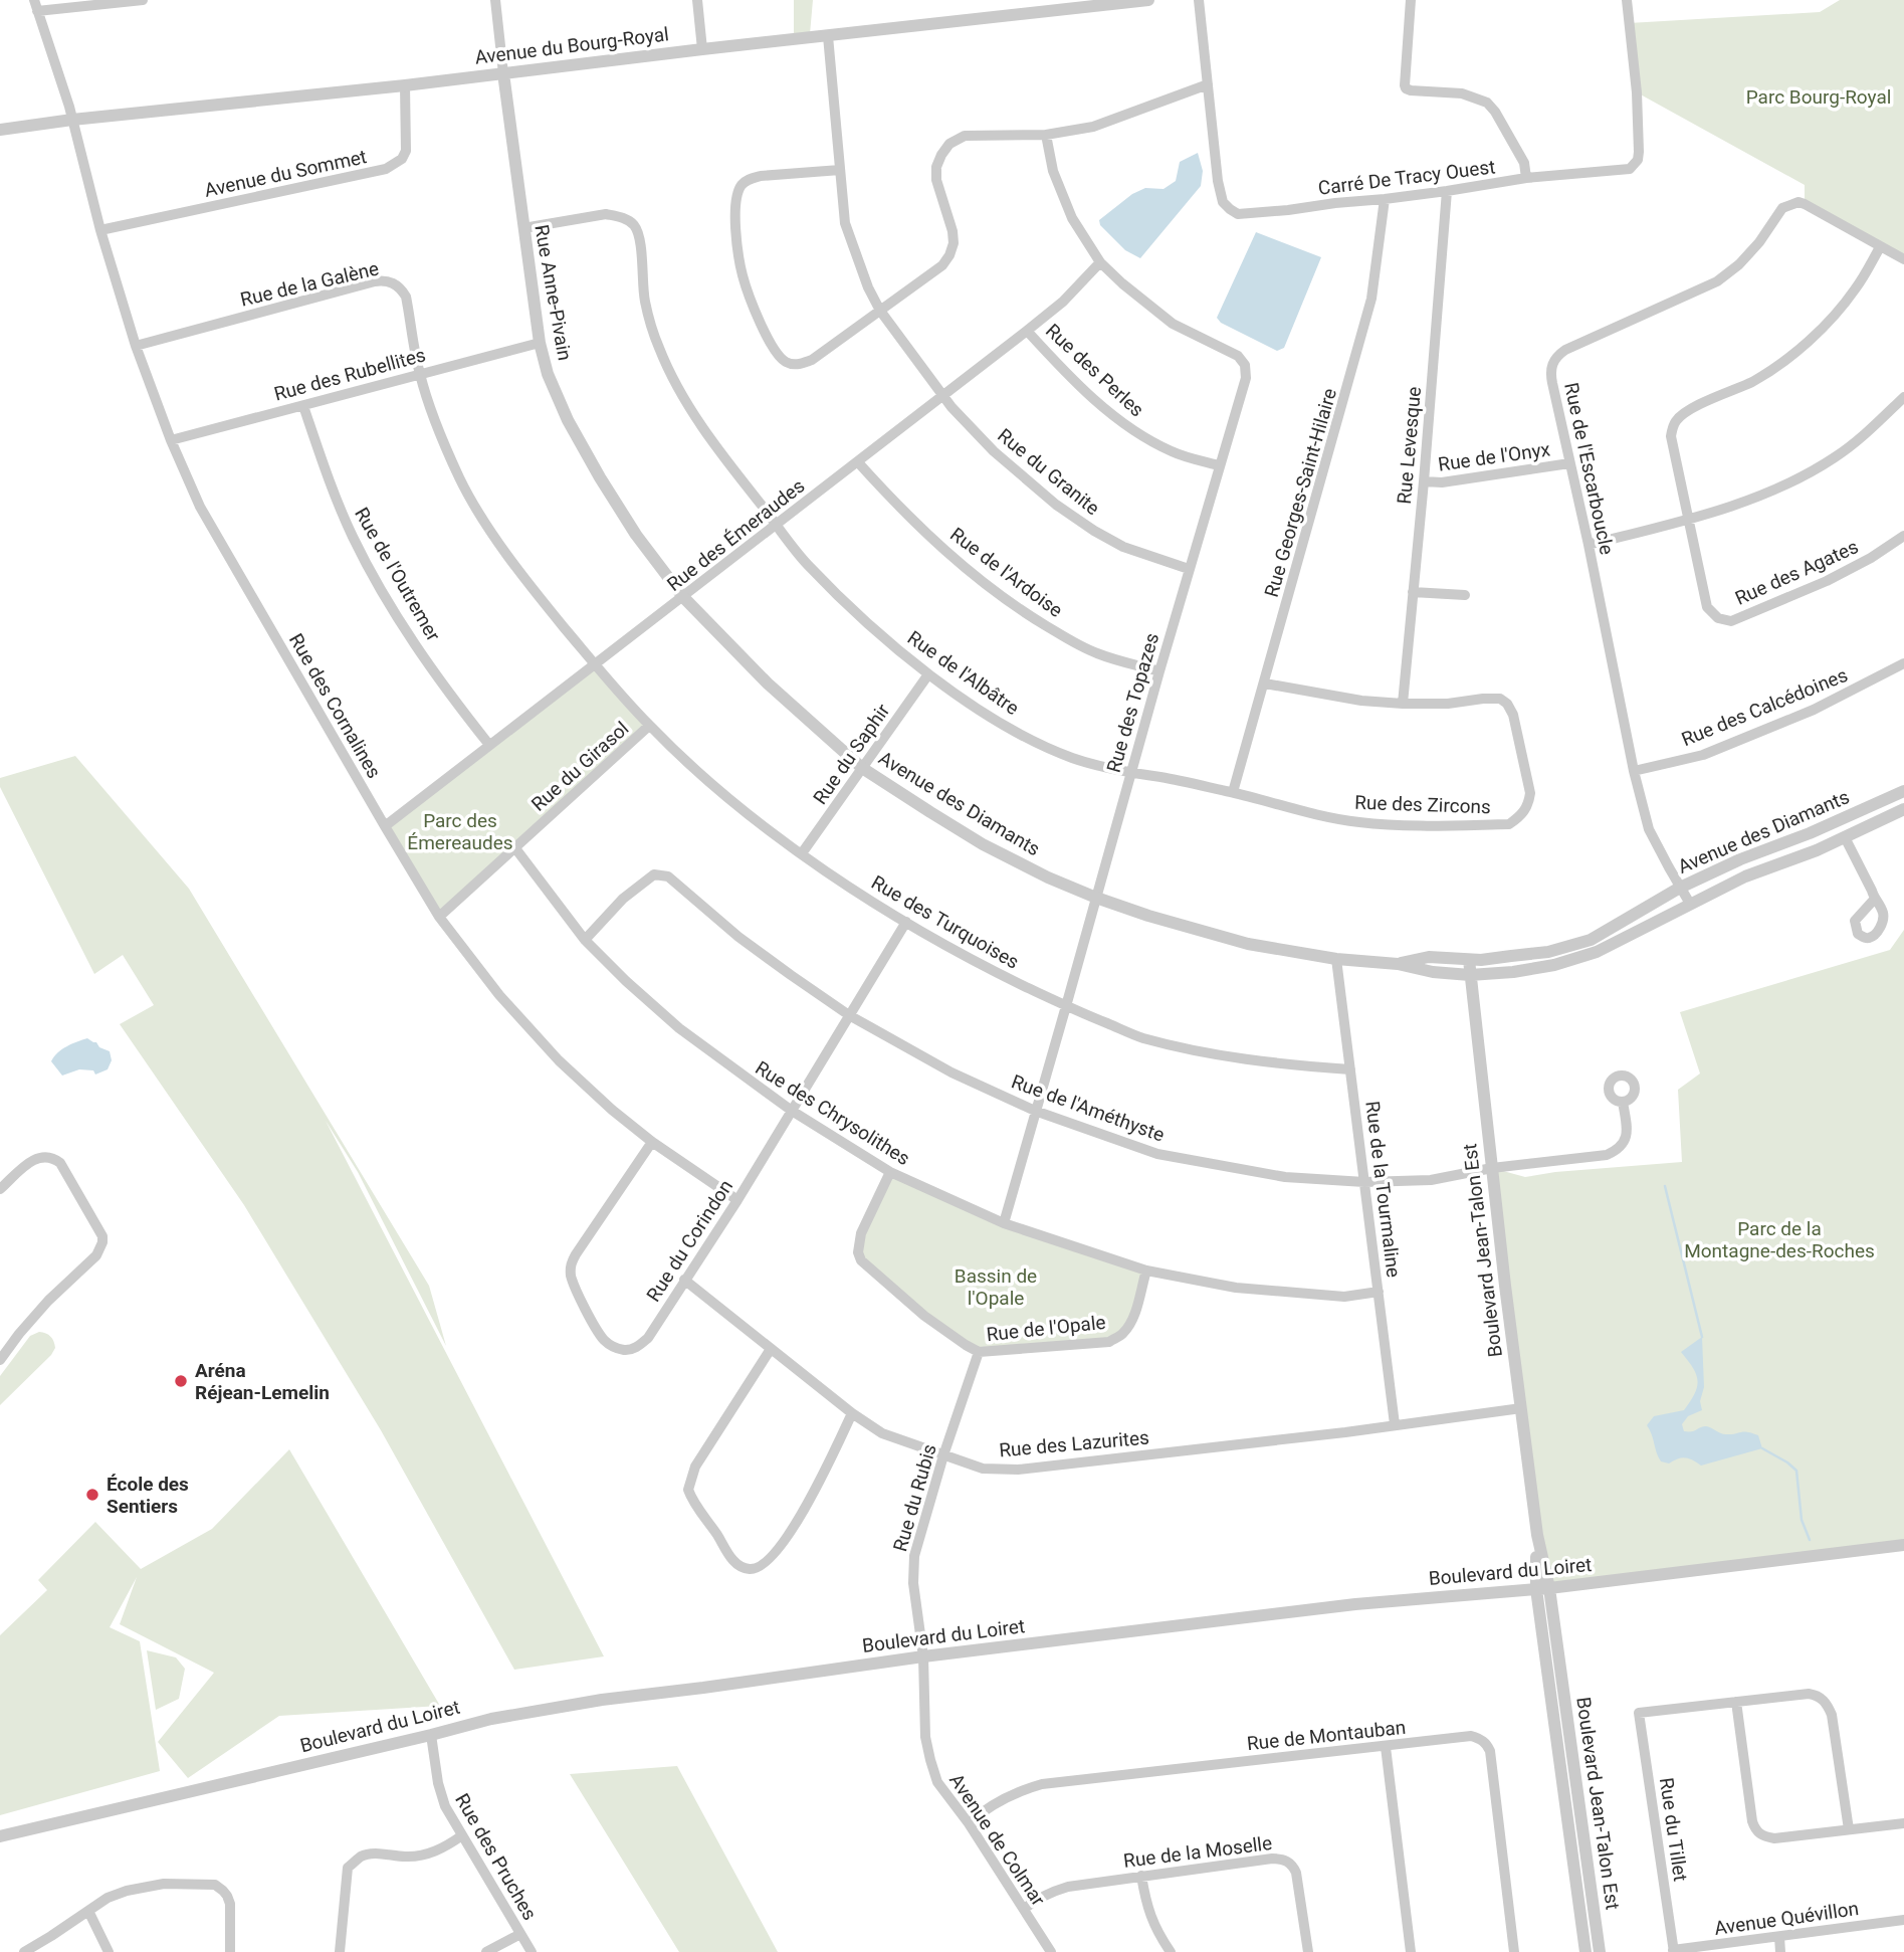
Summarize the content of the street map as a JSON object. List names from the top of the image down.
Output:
{
  "streets": {
    "street": [
      "Avenue du Bourg-Royal",
      "Avenue du Sommet",
      "Carré De Tracy Ouest",
      "Rue de la Galène",
      "Rue Anne-Pivain",
      "Rue des Perles",
      "Rue des Rubellites",
      "Rue Levesque",
      "Rue de l'Onyx",
      "Rue de l'Escarboucle",
      "Rue du Granite",
      "Rue Georges-Saint-Hilaire",
      "Rue des Émeraudes",
      "Rue de l'Ardoise",
      "Rue des Agates",
      "Rue de l'Outremer",
      "Rue de l'Albâtre",
      "Rue des Topazes",
      "Rue des Cornalines",
      "Rue des Calcédoines",
      "Rue du Saphir",
      "Rue du Girasol",
      "Avenue des Diamants",
      "Rue des Zircons",
      "Rue des Turquoises",
      "Rue de l'Améthyste",
      "Rue des Chrysolithes",
      "Rue de la Tourmaline",
      "Rue du Corindon",
      "Boulevard Jean-Talon Est",
      "Rue de l'Opale",
      "Rue des Lazurites",
      "Rue du Rubis",
      "Boulevard du Loiret",
      "Rue de Montauban",
      "Rue du Tillet",
      "Avenue de Colmar",
      "Rue de la Moselle",
      "Rue des Pruches",
      "Avenue Quévillon"
    ]
  },
  "crossings": [
    ["Avenue du Bourg-Royal", "Avenue du Sommet"],
    ["Avenue du Bourg-Royal", "Rue Anne-Pivain"],
    ["Avenue du Bourg-Royal", "Rue du Granite"],
    ["Avenue du Bourg-Royal", "Rue des Cornalines"],
    ["Avenue du Sommet", "Rue des Cornalines"],
    ["Carré De Tracy Ouest", "Rue Levesque"],
    ["Carré De Tracy Ouest", "Rue Georges-Saint-Hilaire"],
    ["Rue de la Galène", "Rue des Rubellites"],
    ["Rue de la Galène", "Rue des Émeraudes"],
    ["Rue de la Galène", "Rue des Cornalines"],
    ["Rue de la Galène", "Rue des Turquoises"],
    ["Rue Anne-Pivain", "Rue des Rubellites"],
    ["Rue Anne-Pivain", "Rue des Émeraudes"],
    ["Rue Anne-Pivain", "Rue de l'Albâtre"],
    ["Rue Anne-Pivain", "Avenue des Diamants"],
    ["Rue des Perles", "Rue des Émeraudes"],
    ["Rue des Perles", "Rue des Topazes"],
    ["Rue des Rubellites", "Rue de l'Outremer"],
    ["Rue des Rubellites", "Rue des Cornalines"],
    ["Rue Levesque", "Rue de l'Onyx"],
    ["Rue Levesque", "Rue des Zircons"],
    ["Rue de l'Onyx", "Rue de l'Escarboucle"],
    ["Rue de l'Escarboucle", "Rue des Calcédoines"],
    ["Rue de l'Escarboucle", "Avenue des Diamants"],
    ["Rue du Granite", "Rue des Émeraudes"],
    ["Rue du Granite", "Rue des Topazes"],
    ["Rue Georges-Saint-Hilaire", "Rue des Zircons"],
    ["Rue des Émeraudes", "Rue de l'Ardoise"],
    ["Rue des Émeraudes", "Rue de l'Outremer"],
    ["Rue des Émeraudes", "Rue de l'Albâtre"],
    ["Rue des Émeraudes", "Rue des Topazes"],
    ["Rue des Émeraudes", "Rue des Cornalines"],
    ["Rue des Émeraudes", "Avenue des Diamants"],
    ["Rue des Émeraudes", "Rue des Turquoises"],
    ["Rue de l'Ardoise", "Rue des Topazes"],
    ["Rue de l'Albâtre", "Rue des Topazes"],
    ["Rue de l'Albâtre", "Rue du Saphir"],
    ["Rue de l'Albâtre", "Rue des Zircons"],
    ["Rue des Topazes", "Avenue des Diamants"],
    ["Rue des Topazes", "Rue des Zircons"],
    ["Rue des Topazes", "Rue des Turquoises"],
    ["Rue des Topazes", "Rue de l'Améthyste"],
    ["Rue des Topazes", "Rue des Chrysolithes"],
    ["Rue des Cornalines", "Rue du Girasol"],
    ["Rue des Cornalines", "Rue du Corindon"],
    ["Rue du Saphir", "Avenue des Diamants"],
    ["Rue du Saphir", "Rue des Turquoises"],
    ["Rue du Girasol", "Rue des Turquoises"],
    ["Rue du Girasol", "Rue des Chrysolithes"],
    ["Avenue des Diamants", "Rue de la Tourmaline"],
    ["Avenue des Diamants", "Boulevard Jean-Talon Est"],
    ["Rue des Turquoises", "Rue de la Tourmaline"],
    ["Rue des Turquoises", "Rue du Corindon"],
    ["Rue de l'Améthyste", "Rue des Chrysolithes"],
    ["Rue de l'Améthyste", "Rue de la Tourmaline"],
    ["Rue de l'Améthyste", "Rue du Corindon"],
    ["Rue de l'Améthyste", "Boulevard Jean-Talon Est"],
    ["Rue des Chrysolithes", "Rue de la Tourmaline"],
    ["Rue des Chrysolithes", "Rue du Corindon"],
    ["Rue des Chrysolithes", "Rue de l'Opale"],
    ["Rue de la Tourmaline", "Rue des Lazurites"],
    ["Rue du Corindon", "Rue des Lazurites"],
    ["Boulevard Jean-Talon Est", "Rue des Lazurites"],
    ["Boulevard Jean-Talon Est", "Boulevard du Loiret"],
    ["Rue de l'Opale", "Rue du Rubis"],
    ["Rue des Lazurites", "Rue du Rubis"],
    ["Rue du Rubis", "Boulevard du Loiret"],
    ["Rue du Rubis", "Avenue de Colmar"],
    ["Boulevard du Loiret", "Avenue de Colmar"],
    ["Boulevard du Loiret", "Rue des Pruches"],
    ["Rue de Montauban", "Avenue de Colmar"],
    ["Rue du Tillet", "Avenue Quévillon"],
    ["Avenue de Colmar", "Rue de la Moselle"]
  ],
  "parks": [
    "Parc Bourg-Royal",
    "Parc des Émereaudes",
    "Parc de la Montagne-des-Roches",
    "Bassin de l'Opale"
  ],
  "places": ["Aréna Réjean‑Lemelin", "École des Sentiers"]
}
